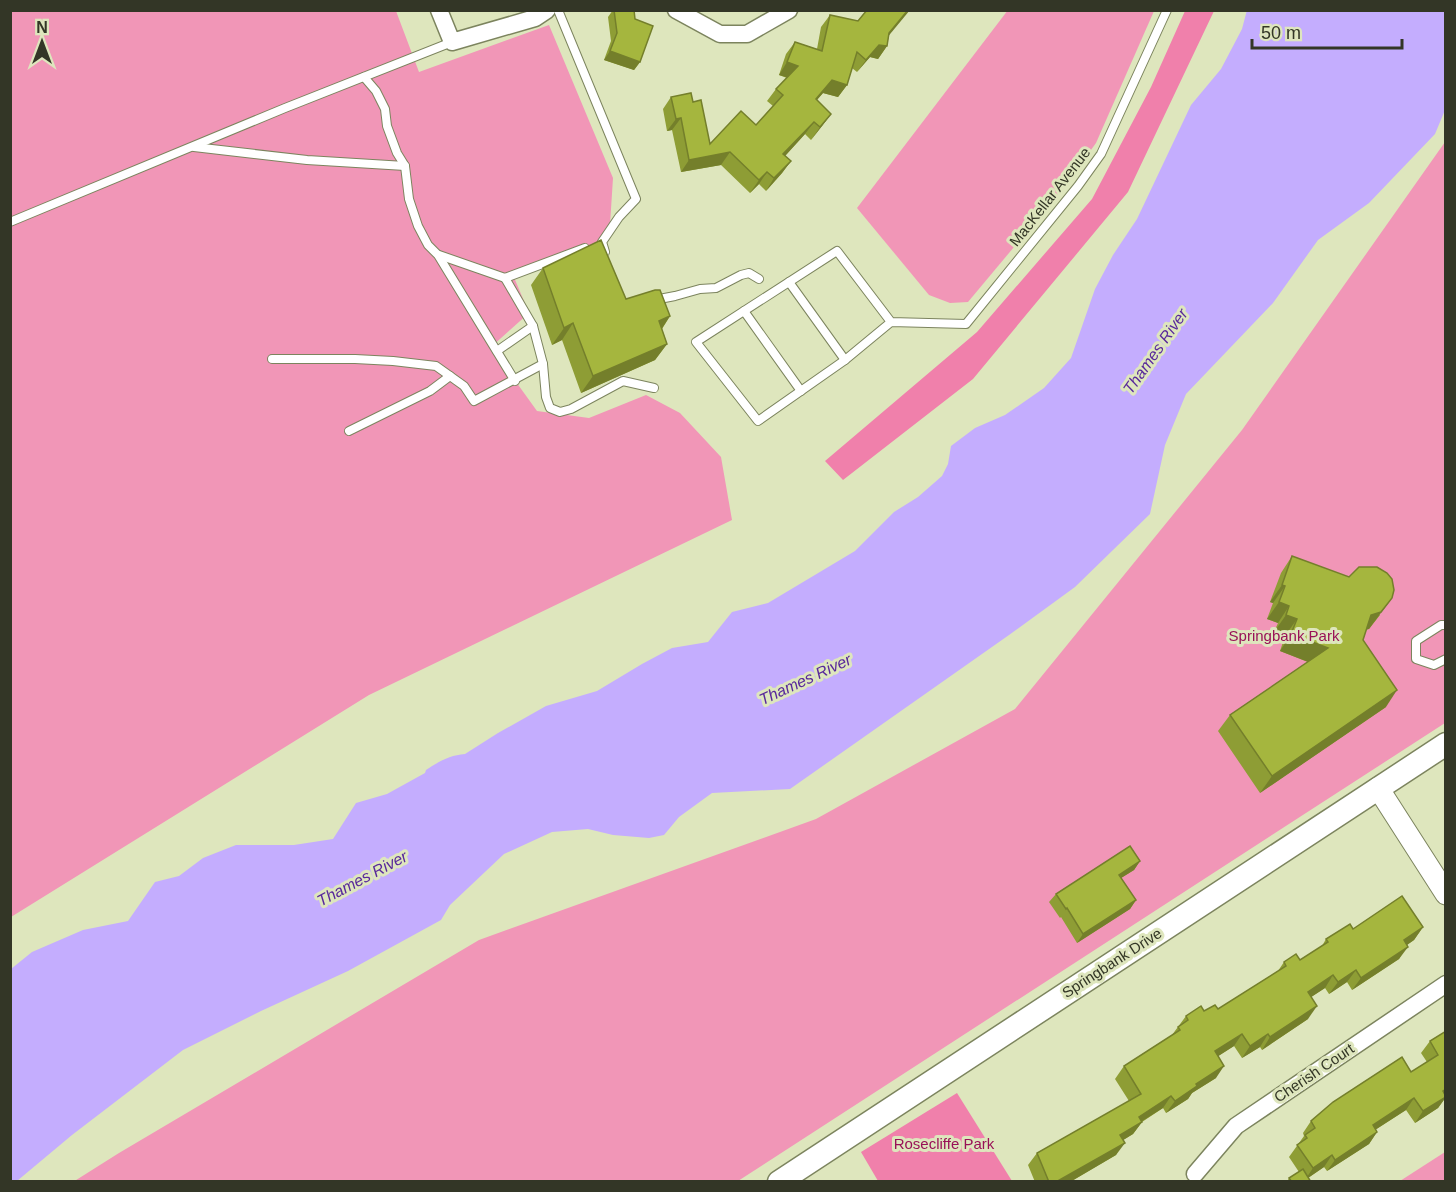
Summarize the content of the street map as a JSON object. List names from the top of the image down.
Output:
{
  "streets": {
    "main road": ["Springbank Drive"],
    "street": ["Cherish Court"],
    "lane": ["MacKellar Avenue"]
  },
  "water": ["Thames River"],
  "parks": ["Springbank Park", "Rosecliffe Park"],
  "scale_bar": "50 m",
  "north": "top"
}
